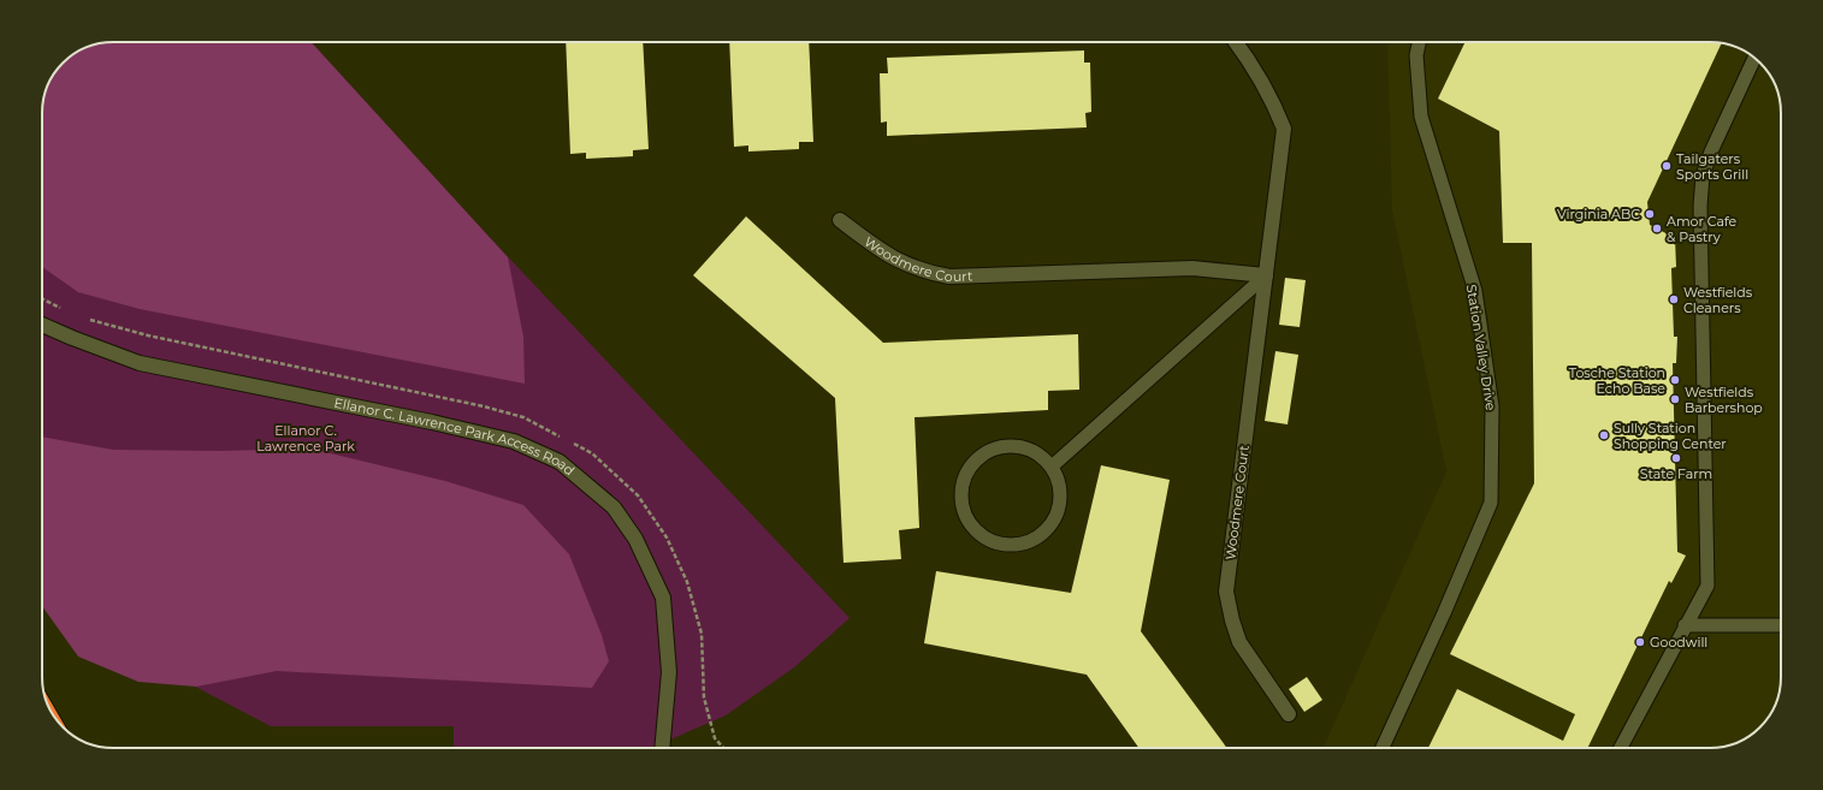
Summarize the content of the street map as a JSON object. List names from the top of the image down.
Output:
{
  "streets": {
    "street": ["Woodmere Court", "Ellanor C. Lawrence Park Access Road"],
    "lane": ["Station Valley Drive"]
  },
  "parks": ["Ellanor C. Lawrence Park"],
  "places": [
    "Tailgaters Sports Grill",
    "Virginia ABC",
    "Amor Cafe & Pastry",
    "Westfields Cleaners",
    "Tosche Station Echo Base",
    "Westfields Barbershop",
    "Sully Station Shopping Center",
    "State Farm",
    "Goodwill"
  ]
}
